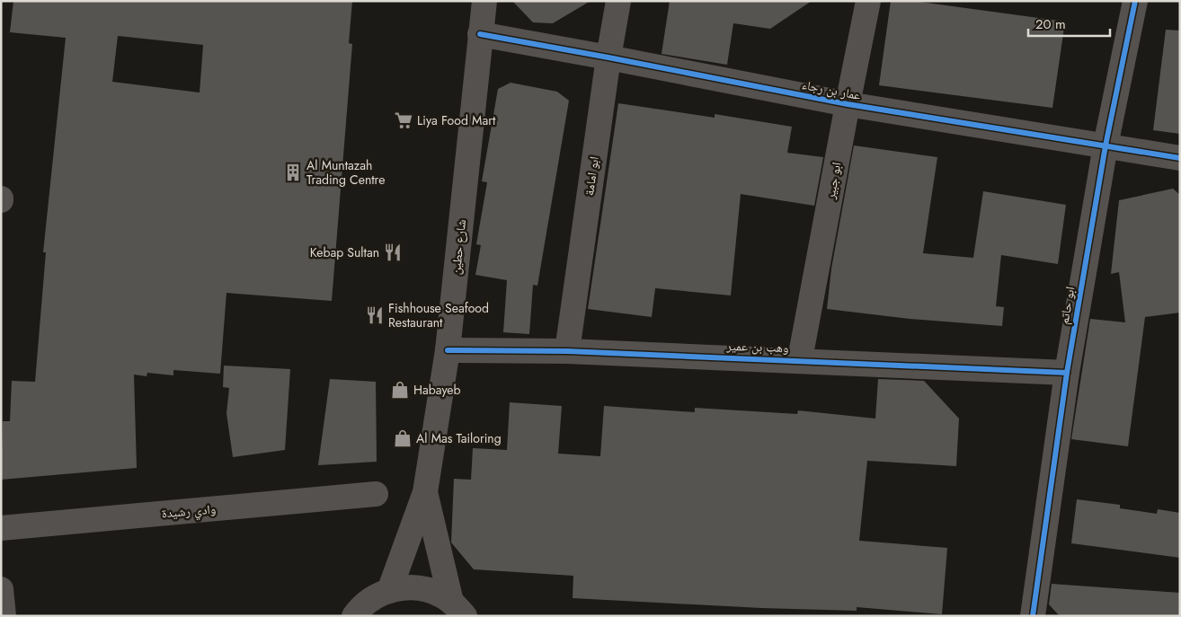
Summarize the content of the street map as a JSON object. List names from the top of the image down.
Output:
{
  "streets": {
    "street": [
      "عمار بن رجاء",
      "ابو امامة",
      "ابو جبير",
      "شارع حطين",
      "ابو حاتم",
      "وهب بن عمير",
      "وادي رشيدة"
    ]
  },
  "crossings": [
    ["عمار بن رجاء", "ابو امامة"],
    ["عمار بن رجاء", "ابو جبير"],
    ["عمار بن رجاء", "شارع حطين"],
    ["عمار بن رجاء", "ابو حاتم"],
    ["ابو امامة", "وهب بن عمير"],
    ["ابو جبير", "وهب بن عمير"],
    ["شارع حطين", "وهب بن عمير"],
    ["ابو حاتم", "وهب بن عمير"]
  ],
  "places": {
    "supermarket": ["Liya Food Mart"],
    "building": ["Al Muntazah Trading Centre"],
    "restaurant": ["Kebap Sultan", "Fishhouse Seafood Restaurant"],
    "shop": ["Habayeb", "Al Mas Tailoring"]
  },
  "scale_bar": "20 m"
}
